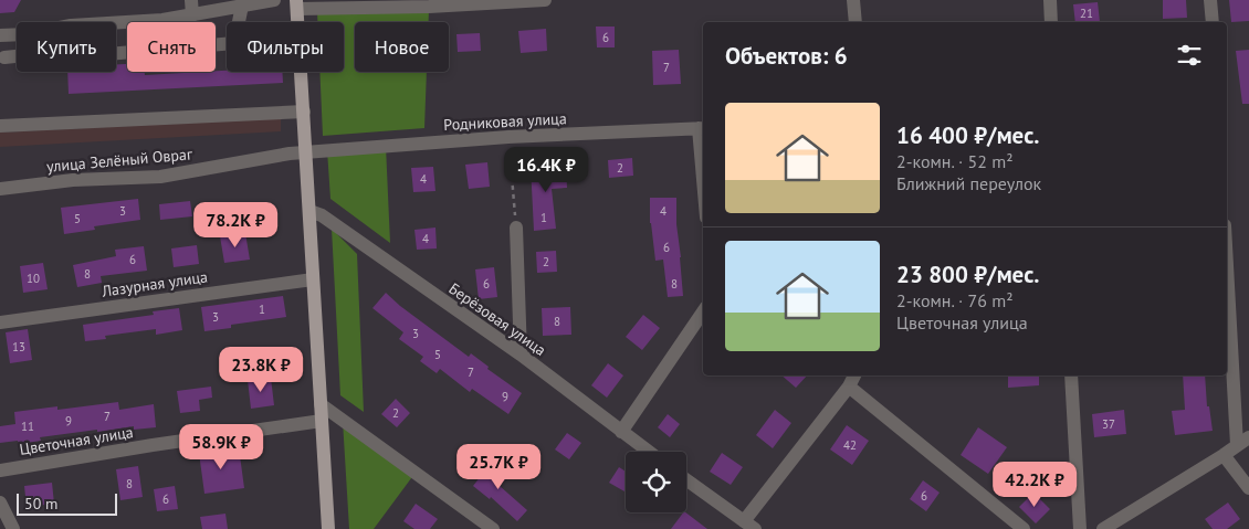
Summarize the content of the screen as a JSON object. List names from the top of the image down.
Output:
{
  "streets": {
    "street": [
      "Родниковая улица",
      "улица Зелёный Овраг",
      "Лазурная улица",
      "Берёзовая улица",
      "Цветочная улица"
    ]
  },
  "crossings": [
    ["Родниковая улица", "улица Зелёный Овраг"]
  ],
  "house_numbers": [
    "21",
    "6",
    "7",
    "2",
    "4",
    "3",
    "4",
    "1",
    "5",
    "4",
    "6",
    "6",
    "2",
    "8",
    "10",
    "6",
    "8",
    "1",
    "3",
    "8",
    "3",
    "13",
    "5",
    "7",
    "9",
    "2",
    "7",
    "9",
    "37",
    "11",
    "42",
    "8",
    "6",
    "6"
  ],
  "scale_bar": "50 m",
  "page": {
    "chip": [
      "Купить",
      "Снять",
      "Фильтры",
      "Новое"
    ],
    "heading": "Объектов: 6",
    "list": [
      {
        "name": "16 400 ₽/мес.",
        "note": "2-комн. · 52 m² · Ближний переулок"
      },
      {
        "name": "23 800 ₽/мес.",
        "note": "2-комн. · 76 m² · Цветочная улица"
      }
    ],
    "price": [
      "16.4K ₽",
      "78.2K ₽",
      "23.8K ₽",
      "58.9K ₽",
      "25.7K ₽",
      "42.2K ₽"
    ],
    "scale": "50 m"
  }
}
